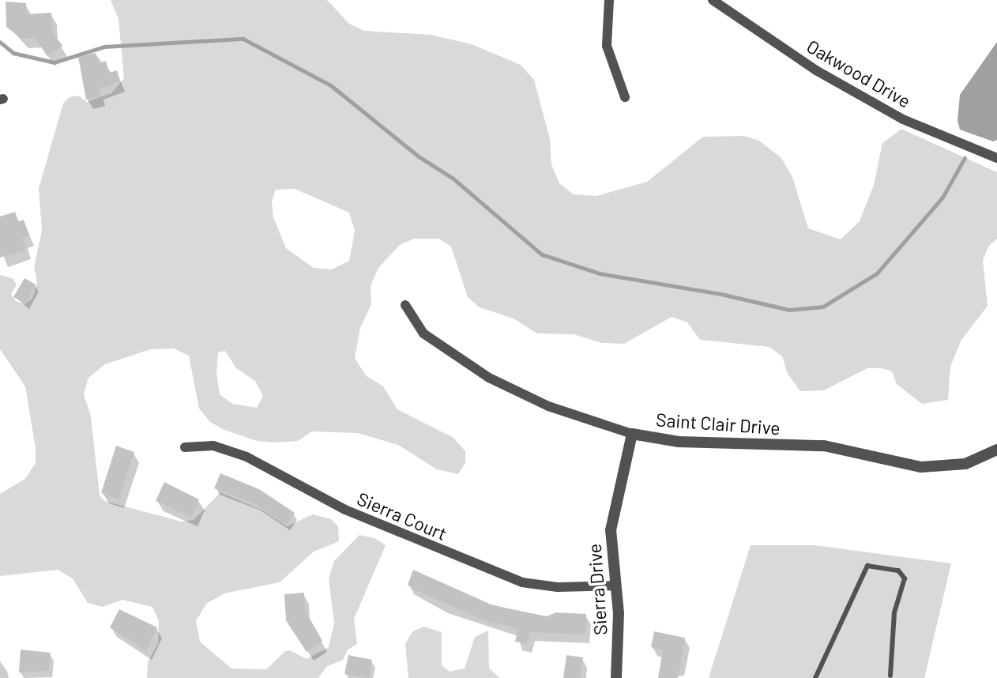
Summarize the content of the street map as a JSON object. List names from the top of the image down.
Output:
{
  "streets": {
    "street": [
      "Oakwood Drive",
      "Saint Clair Drive",
      "Sierra Court",
      "Sierra Drive"
    ]
  },
  "crossings": [
    ["Saint Clair Drive", "Sierra Drive"],
    ["Sierra Court", "Sierra Drive"]
  ]
}
